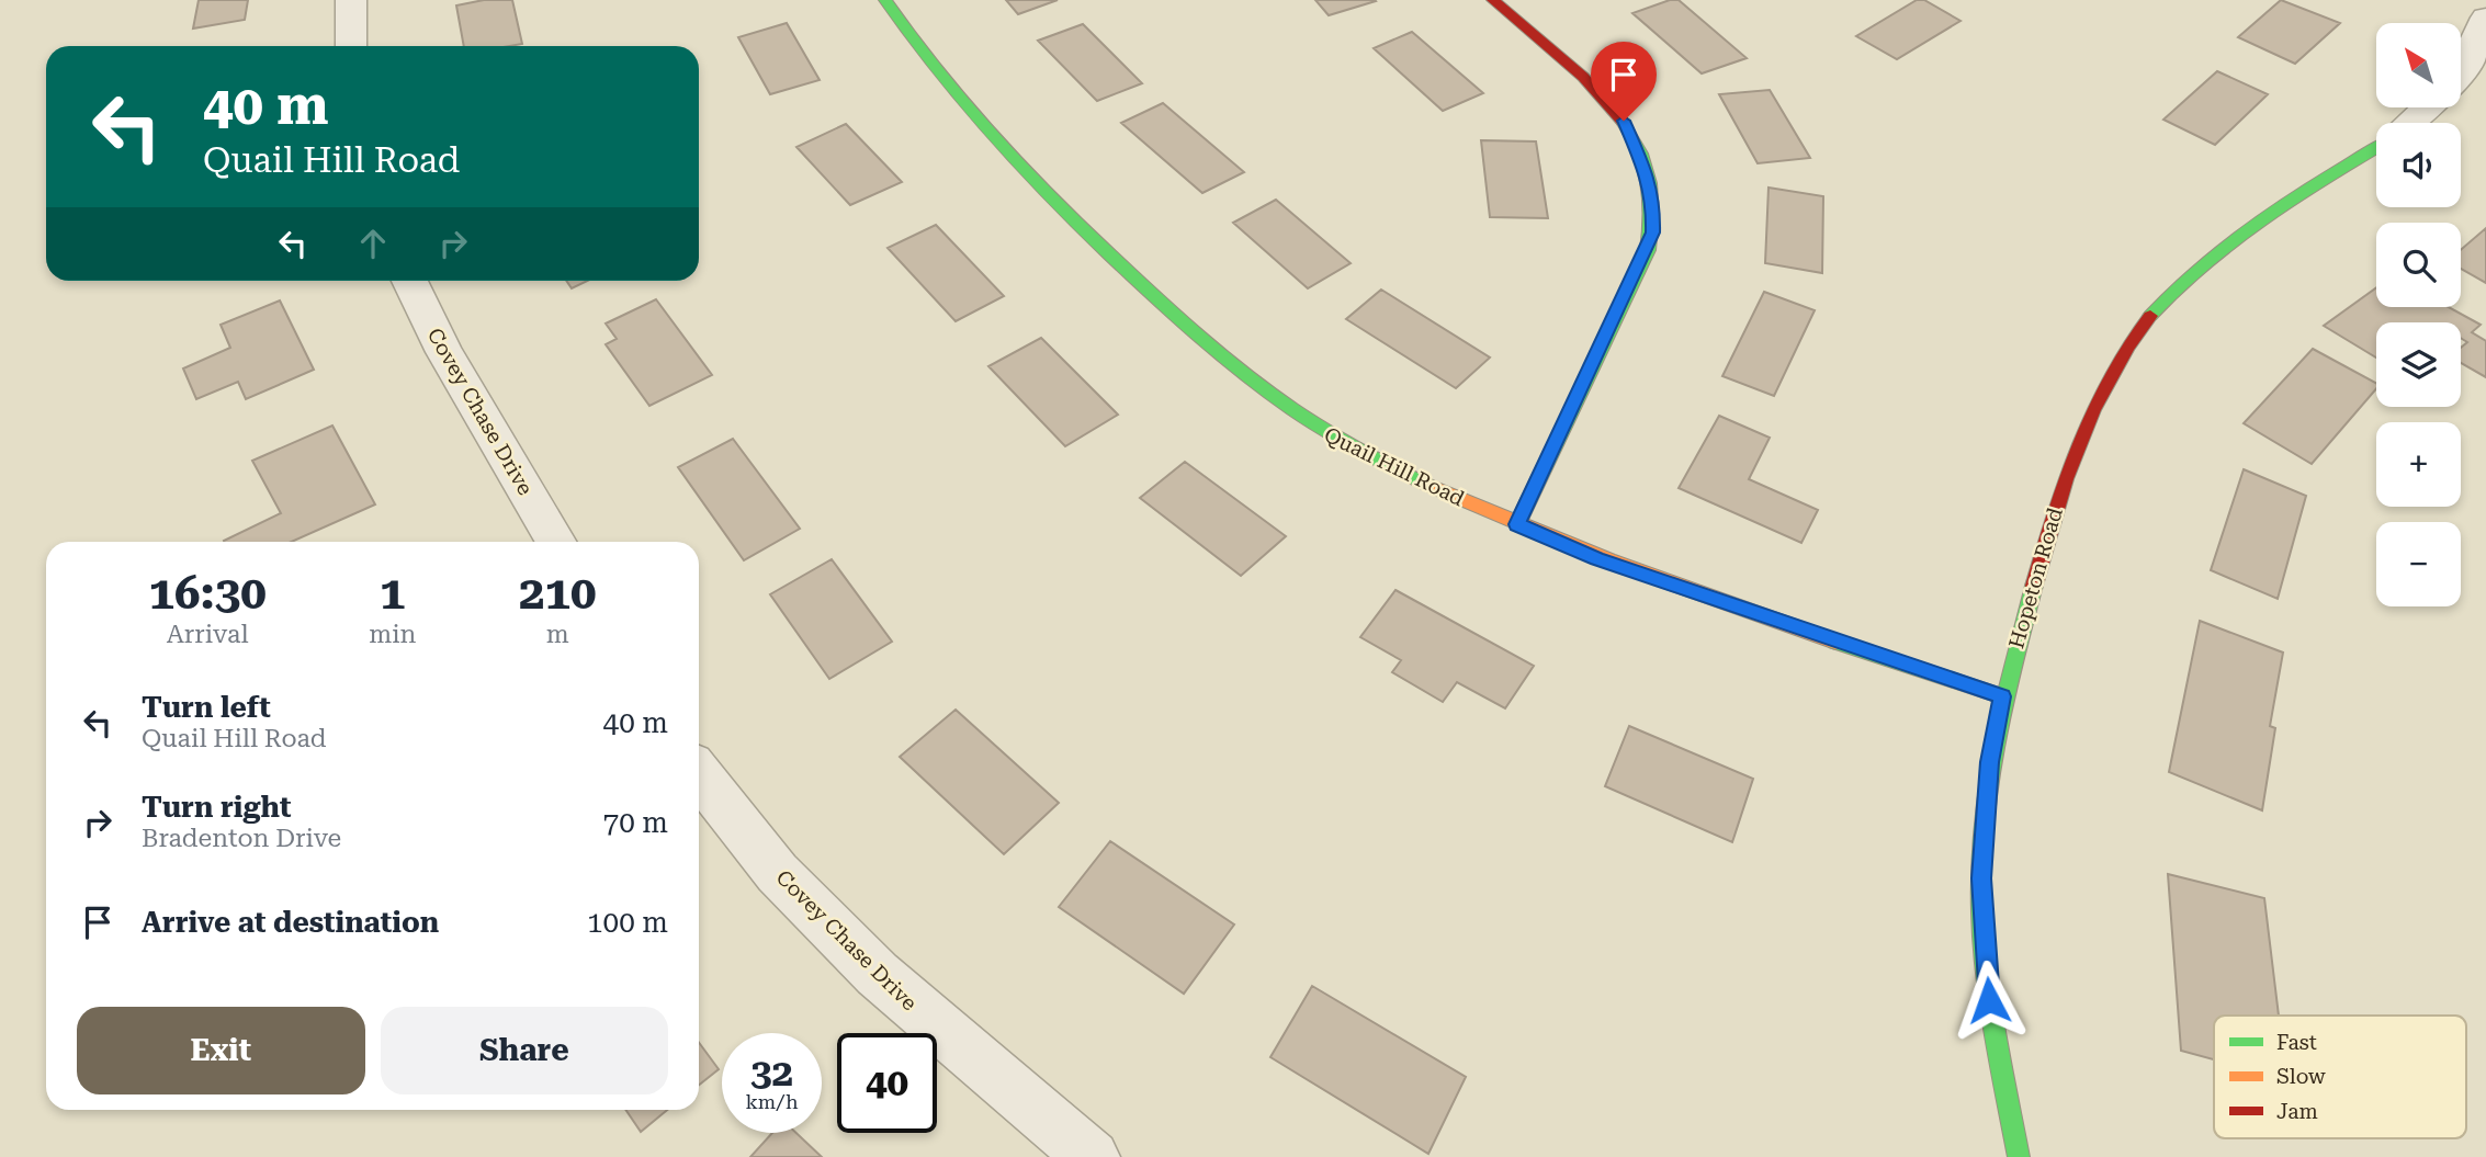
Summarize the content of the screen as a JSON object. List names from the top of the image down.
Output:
{
  "streets": {
    "street": ["Covey Chase Drive", "Quail Hill Road", "Hopeton Road"]
  },
  "crossings": [
    ["Quail Hill Road", "Hopeton Road"]
  ],
  "legend": ["Fast", "Slow", "Jam"],
  "north": "top left",
  "page": {
    "map_buttons": ["+", "−"],
    "turn": ["40 m", "Quail Hill Road"],
    "eta": [
      "16:30",
      "Arrival",
      "1",
      "min",
      "210",
      "m"
    ],
    "list": [
      {
        "name": "Turn left",
        "note": "Quail Hill Road",
        "value": "40 m"
      },
      {
        "name": "Turn right",
        "note": "Bradenton Drive",
        "value": "70 m"
      },
      {
        "name": "Arrive at destination",
        "value": "100 m"
      }
    ],
    "buttons": ["Exit", "Share"],
    "speed": "32 km/h",
    "limit": "40"
  }
}
